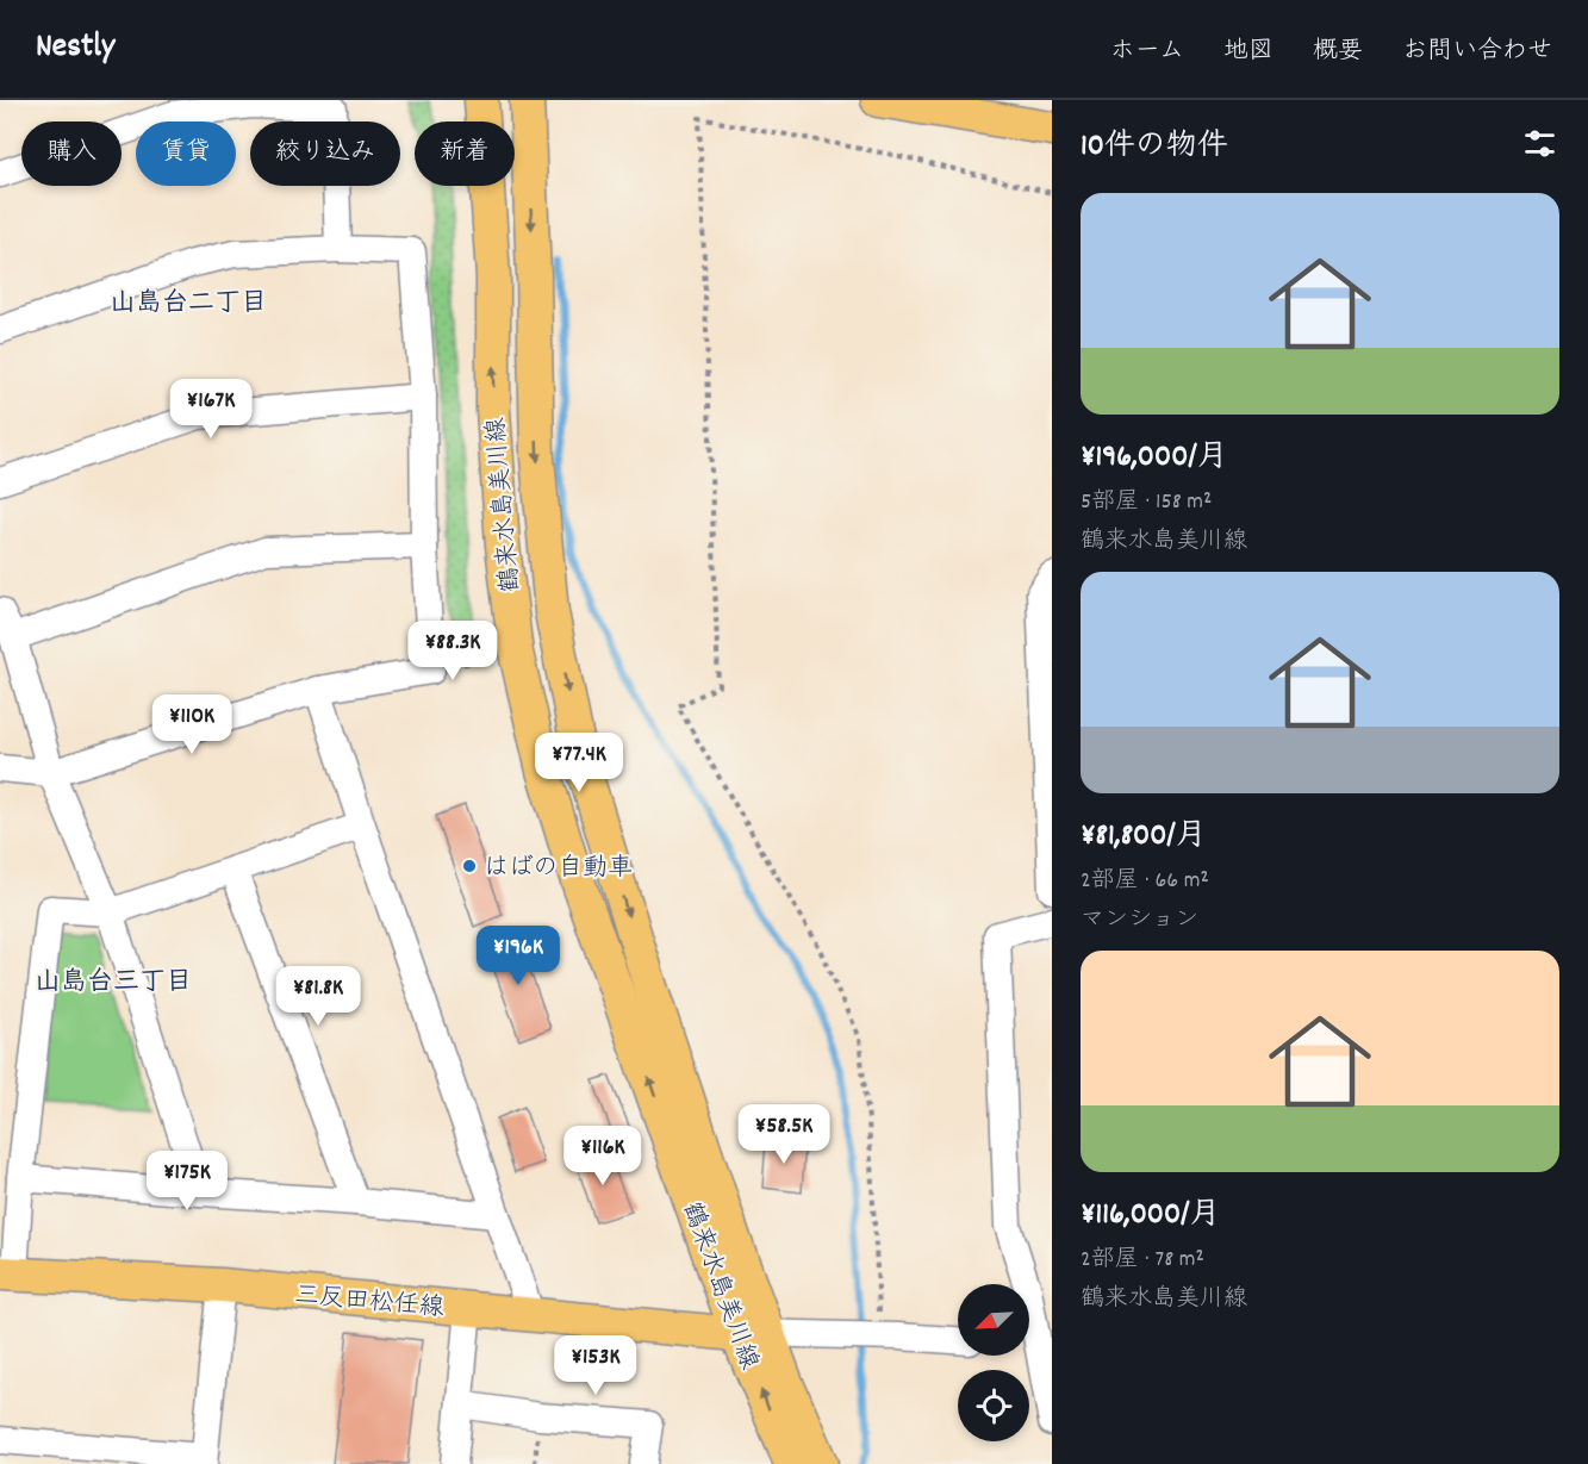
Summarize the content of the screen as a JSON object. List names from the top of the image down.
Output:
{
  "streets": {
    "main road": ["鶴来水島美川線", "三反田松任線"]
  },
  "crossings": [
    ["鶴来水島美川線", "三反田松任線"]
  ],
  "districts": ["山島台二丁目", "山島台三丁目"],
  "places": ["はばの自動車"],
  "north": "bottom left",
  "page": {
    "header": "Nestly",
    "nav": [
      "ホーム",
      "地図",
      "概要",
      "お問い合わせ"
    ],
    "heading": "10件の物件",
    "chip": [
      "購入",
      "賃貸",
      "絞り込み",
      "新着"
    ],
    "list": [
      {
        "name": "¥196,000/月",
        "note": "5部屋 · 158 m² · 鶴来水島美川線"
      },
      {
        "name": "¥81,800/月",
        "note": "2部屋 · 66 m² · マンション"
      },
      {
        "name": "¥116,000/月",
        "note": "2部屋 · 78 m² · 鶴来水島美川線"
      }
    ],
    "price": [
      "¥167K",
      "¥88.3K",
      "¥110K",
      "¥77.4K",
      "¥196K",
      "¥81.8K",
      "¥58.5K",
      "¥116K",
      "¥175K",
      "¥153K"
    ]
  }
}
